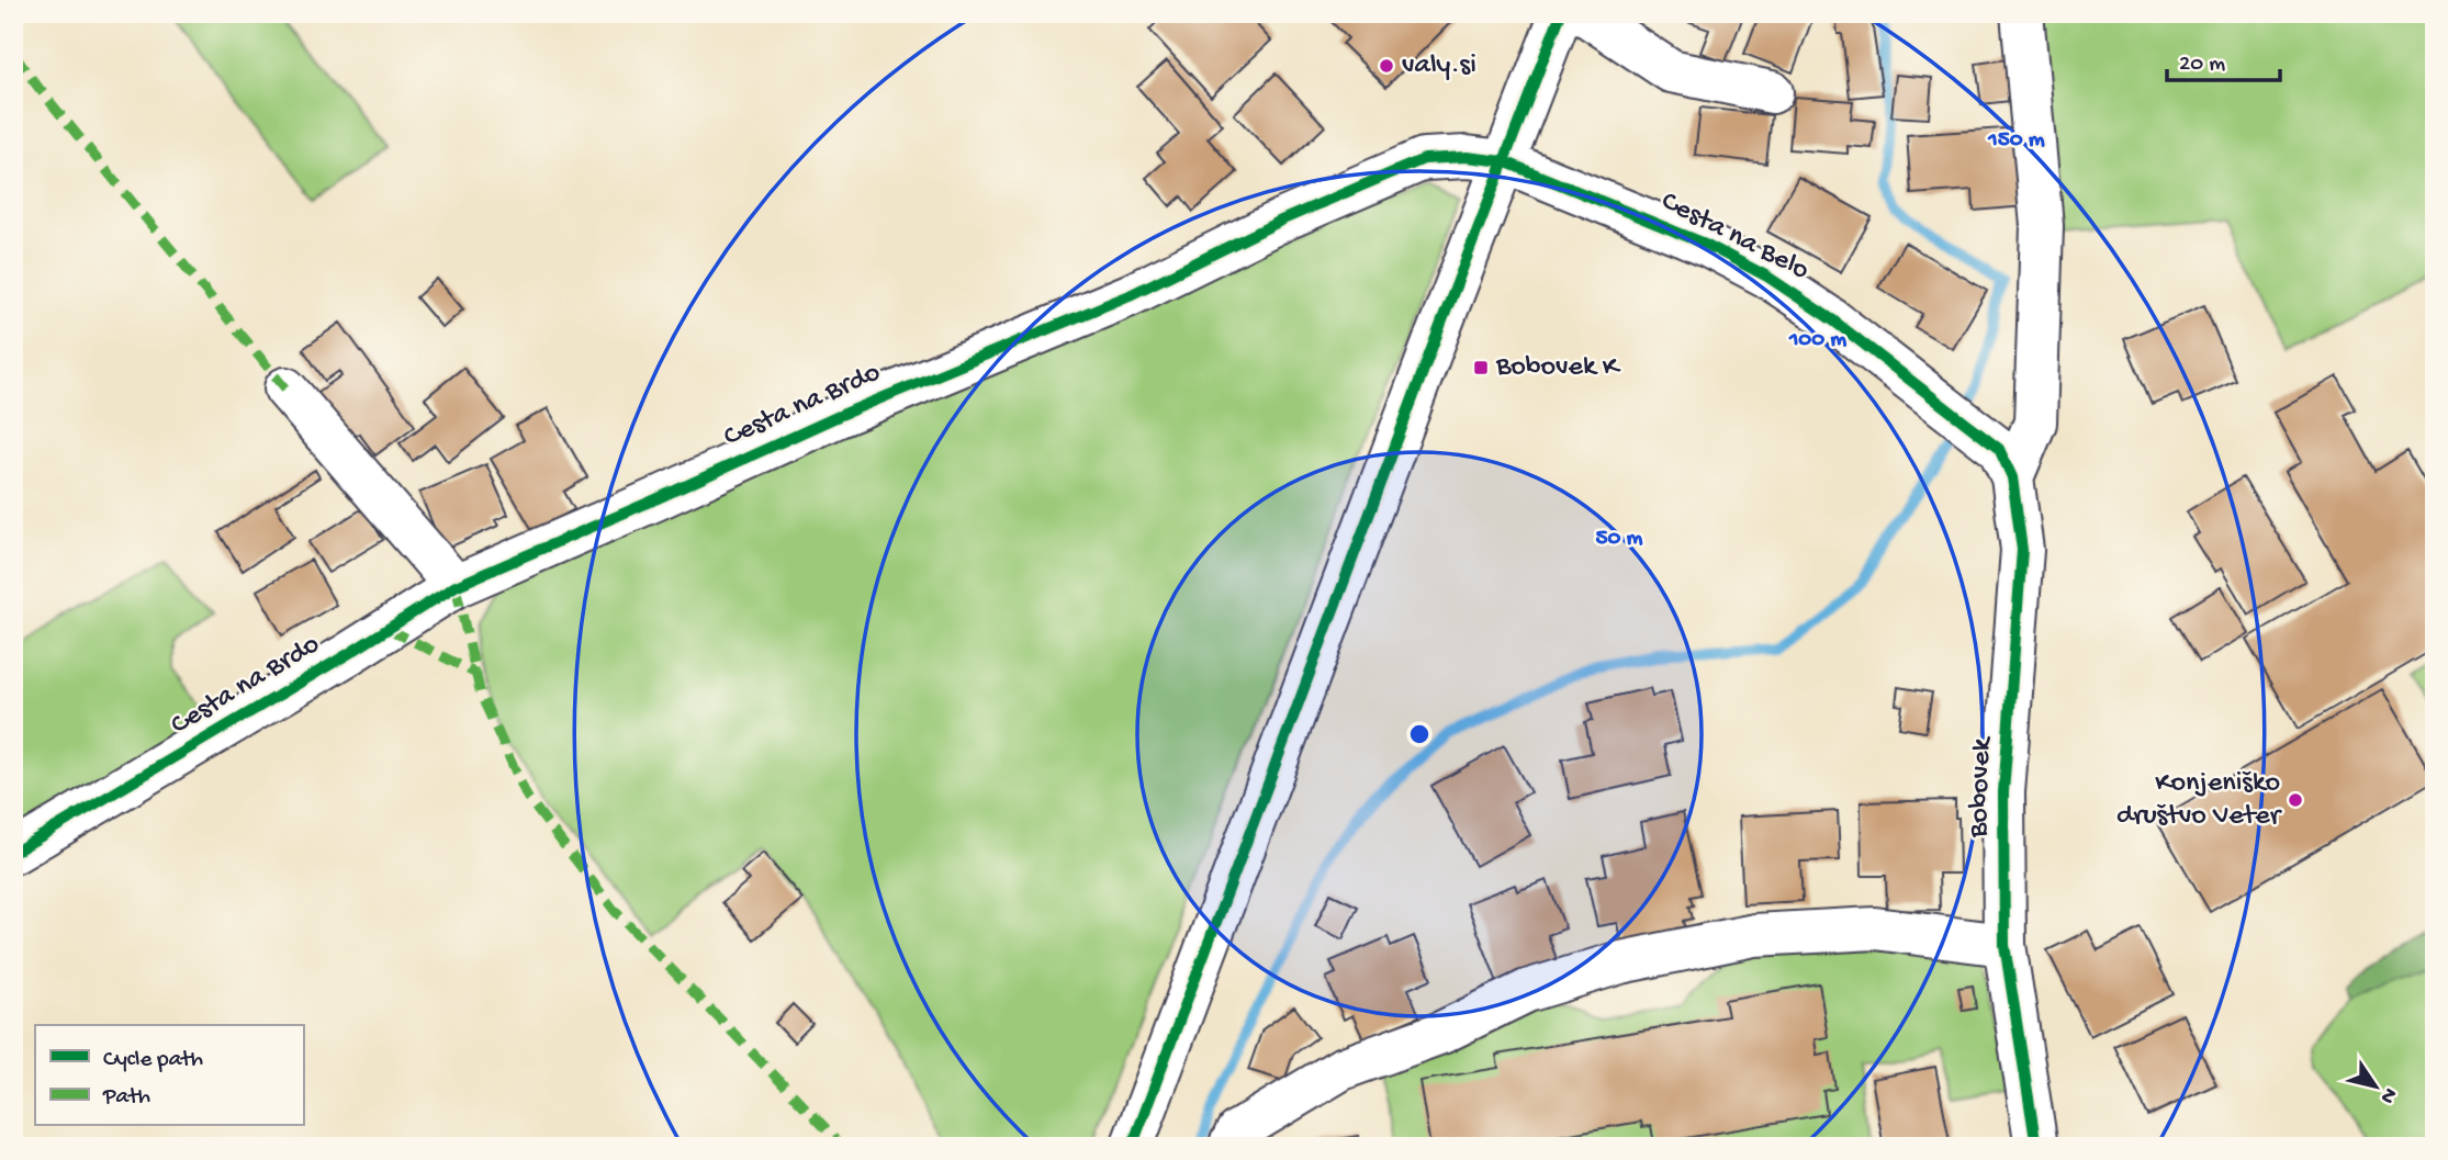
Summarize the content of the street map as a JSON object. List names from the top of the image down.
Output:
{
  "streets": {
    "street": ["Cesta na Belo", "Cesta na Brdo", "Bobovek"]
  },
  "crossings": [
    ["Cesta na Belo", "Cesta na Brdo"],
    ["Cesta na Belo", "Bobovek"]
  ],
  "places": {
    "other": ["valy.si", "Konjeniško društvo Veter"],
    "transit": ["Bobovek K"]
  },
  "legend": ["Cycle path", "Path"],
  "scale_bar": "20 m",
  "north": "bottom right",
  "rings": ["150 m", "100 m", "50 m"]
}
